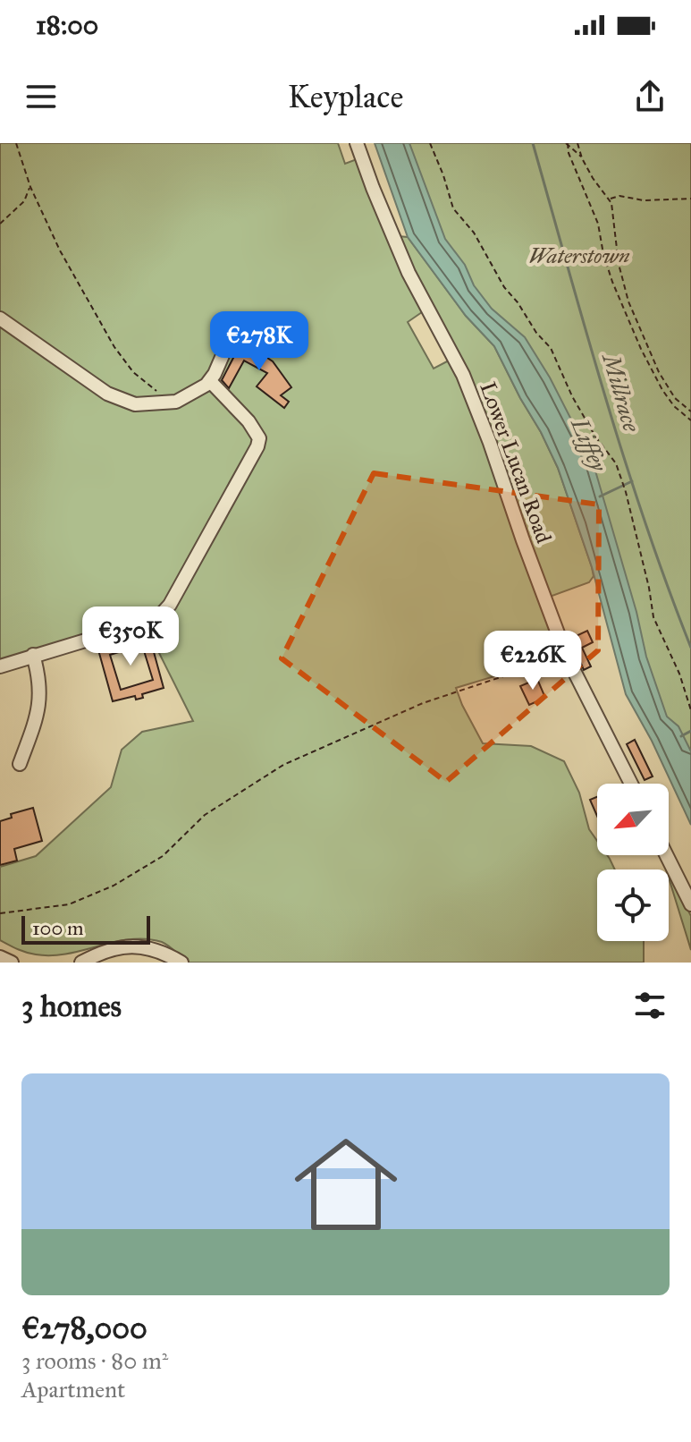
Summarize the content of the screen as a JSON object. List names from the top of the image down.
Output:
{
  "streets": {
    "street": ["Lower Lucan Road"]
  },
  "water": ["Millrace", "Liffey"],
  "parks": ["Waterstown"],
  "scale_bar": "100 m",
  "north": "bottom left",
  "page": {
    "status": "18:00",
    "header": "Keyplace",
    "price": ["€278K", "€350K", "€226K"],
    "scale": "100 m",
    "heading": "3 homes",
    "list": [
      {
        "name": "€278,000",
        "note": "3 rooms · 80 m² · Apartment"
      }
    ]
  }
}
